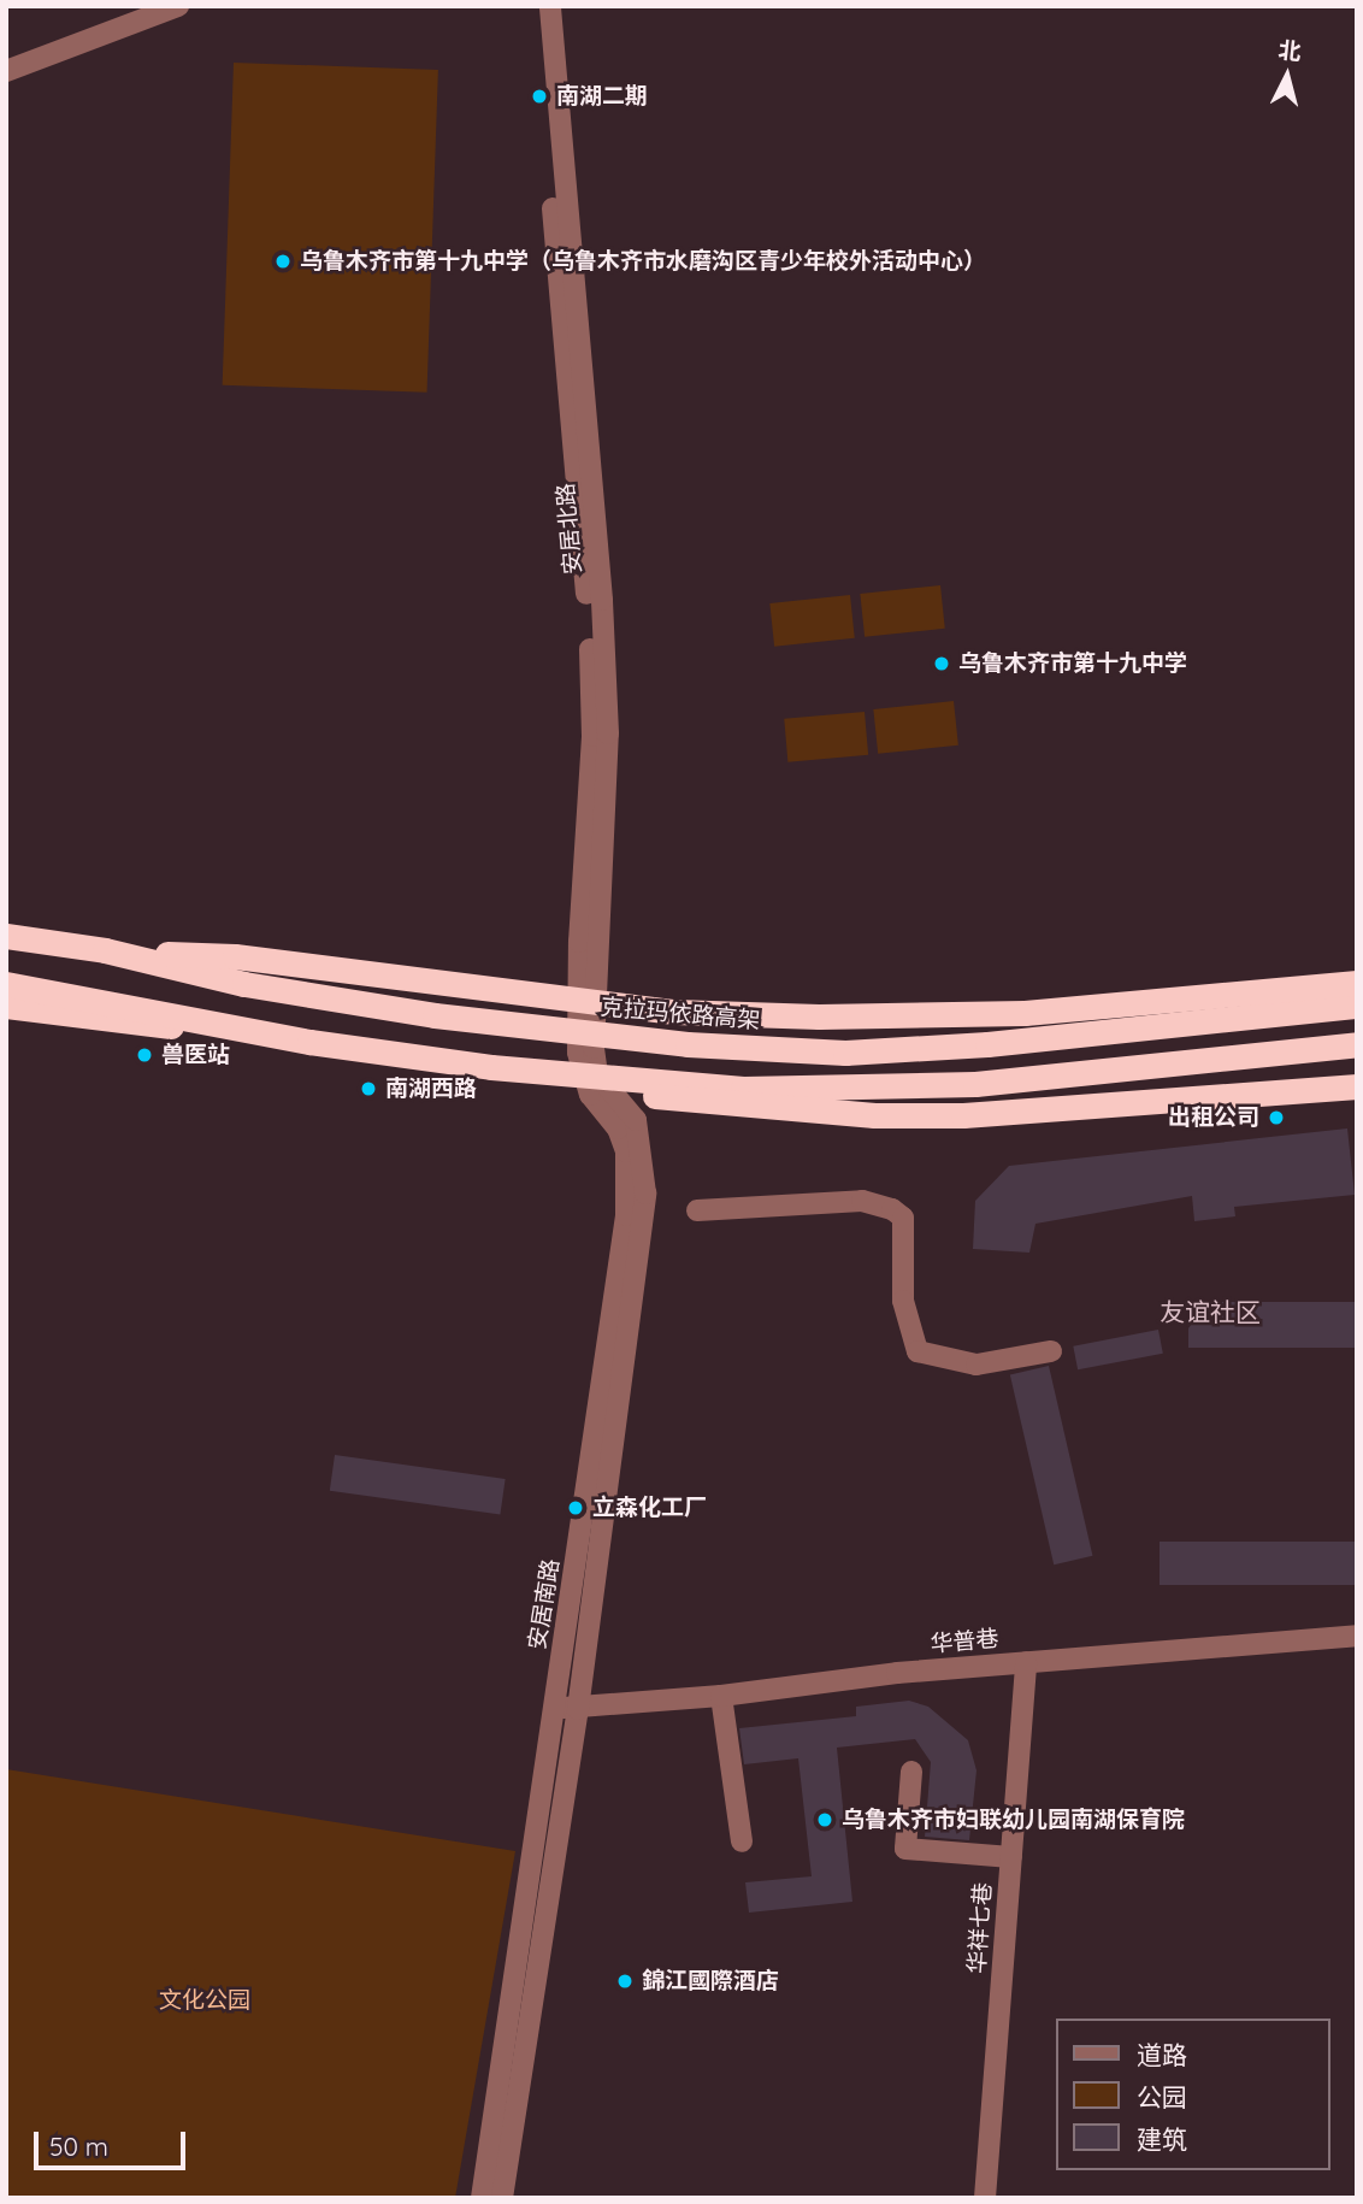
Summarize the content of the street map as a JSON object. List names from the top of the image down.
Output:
{
  "streets": {
    "highway": ["克拉玛依路高架"],
    "street": [
      "安居北路",
      "安居南路",
      "华普巷",
      "华祥七巷"
    ]
  },
  "crossings": [
    ["安居北路", "安居南路"],
    ["安居南路", "华普巷"],
    ["华普巷", "华祥七巷"]
  ],
  "districts": ["友谊社区"],
  "parks": ["文化公园"],
  "places": [
    "南湖二期",
    "乌鲁木齐市第十九中学（乌鲁木齐市水磨沟区青少年校外活动中心）",
    "乌鲁木齐市第十九中学",
    "兽医站",
    "南湖西路",
    "出租公司",
    "立森化工厂",
    "乌鲁木齐市妇联幼儿园南湖保育院",
    "錦江國際酒店"
  ],
  "legend": ["道路", "公园", "建筑"],
  "scale_bar": "50 m",
  "north": "top"
}
